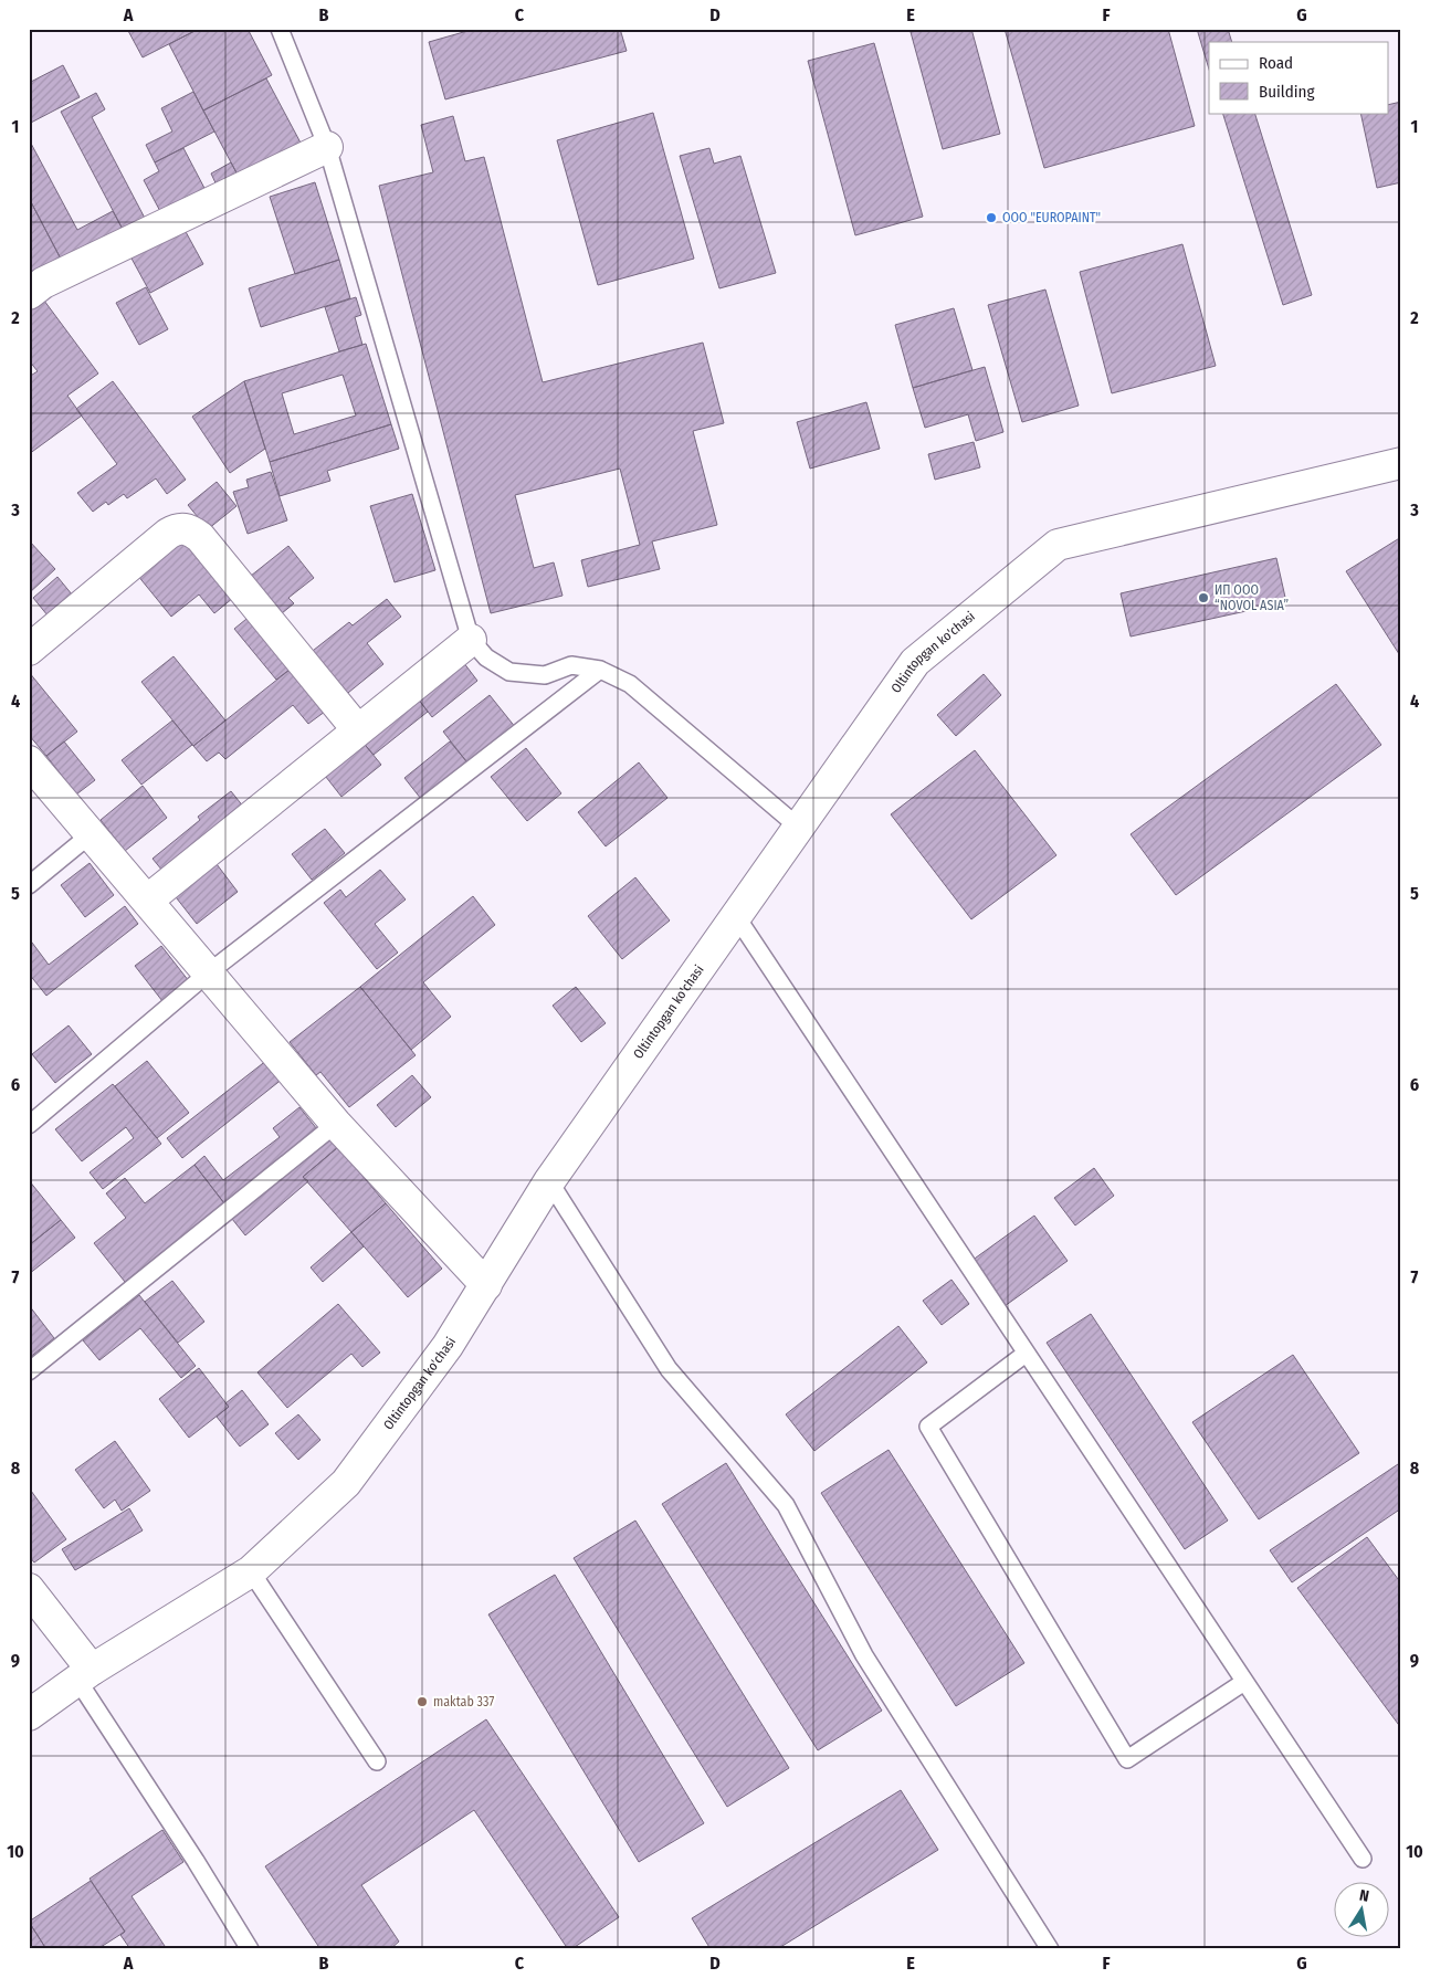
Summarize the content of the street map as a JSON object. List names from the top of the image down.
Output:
{
  "streets": {
    "street": ["Oltintopgan ko'chasi"]
  },
  "places": ["OOO \"EUROPAINT\"", "ИП ООО “NOVOL ASIA”", "maktab 337"],
  "legend": ["Road", "Building"],
  "north": "top",
  "grid": {
    "columns": [
      "A",
      "B",
      "C",
      "D",
      "E",
      "F",
      "G"
    ],
    "rows": [
      "1",
      "2",
      "3",
      "4",
      "5",
      "6",
      "7",
      "8",
      "9",
      "10"
    ]
  }
}
